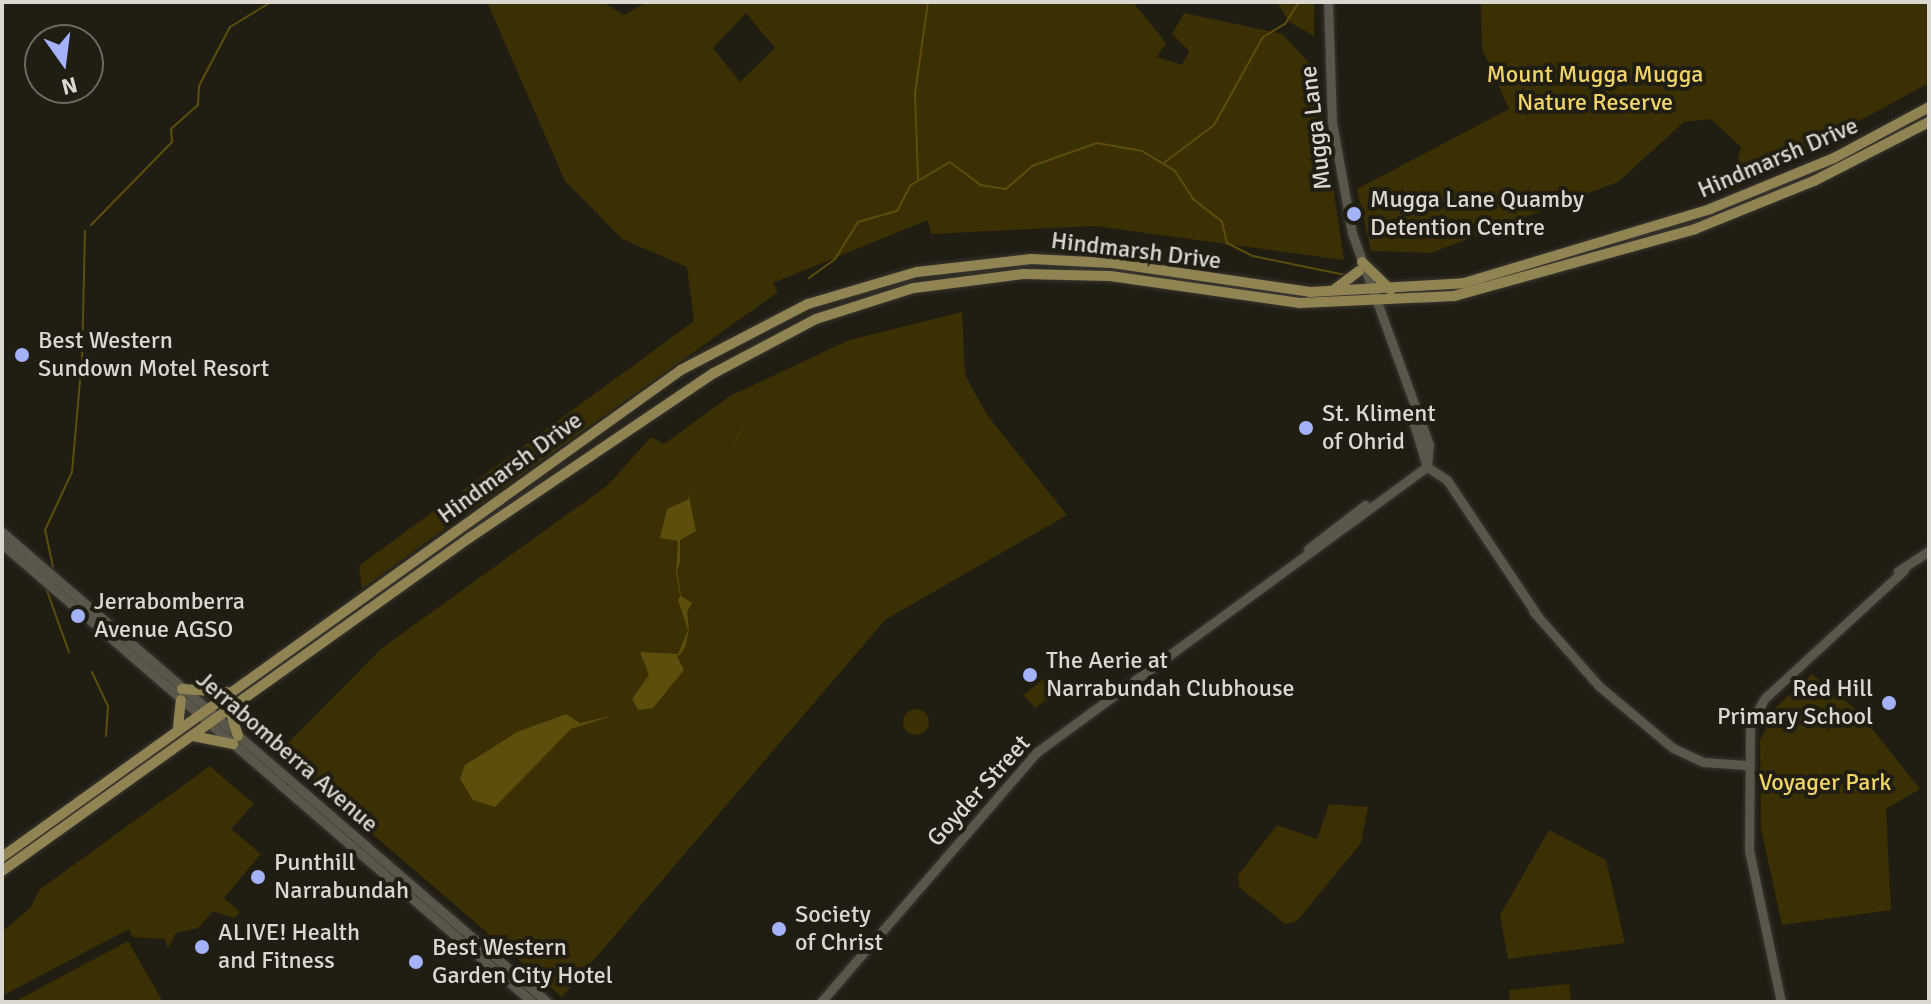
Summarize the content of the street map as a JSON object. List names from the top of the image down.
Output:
{
  "streets": {
    "main road": ["Hindmarsh Drive"],
    "street": ["Mugga Lane", "Jerrabomberra Avenue", "Goyder Street"]
  },
  "crossings": [
    ["Mugga Lane", "Hindmarsh Drive"],
    ["Mugga Lane", "Goyder Street"],
    ["Hindmarsh Drive", "Jerrabomberra Avenue"]
  ],
  "parks": ["Mount Mugga Mugga Nature Reserve", "Voyager Park"],
  "places": [
    "Mugga Lane Quamby Detention Centre",
    "Best Western Sundown Motel Resort",
    "St. Kliment of Ohrid",
    "Jerrabomberra Avenue AGSO",
    "The Aerie at Narrabundah Clubhouse",
    "Red Hill Primary School",
    "Punthill Narrabundah",
    "Society of Christ",
    "ALIVE! Health and Fitness",
    "Best Western Garden City Hotel"
  ],
  "north": "bottom"
}
